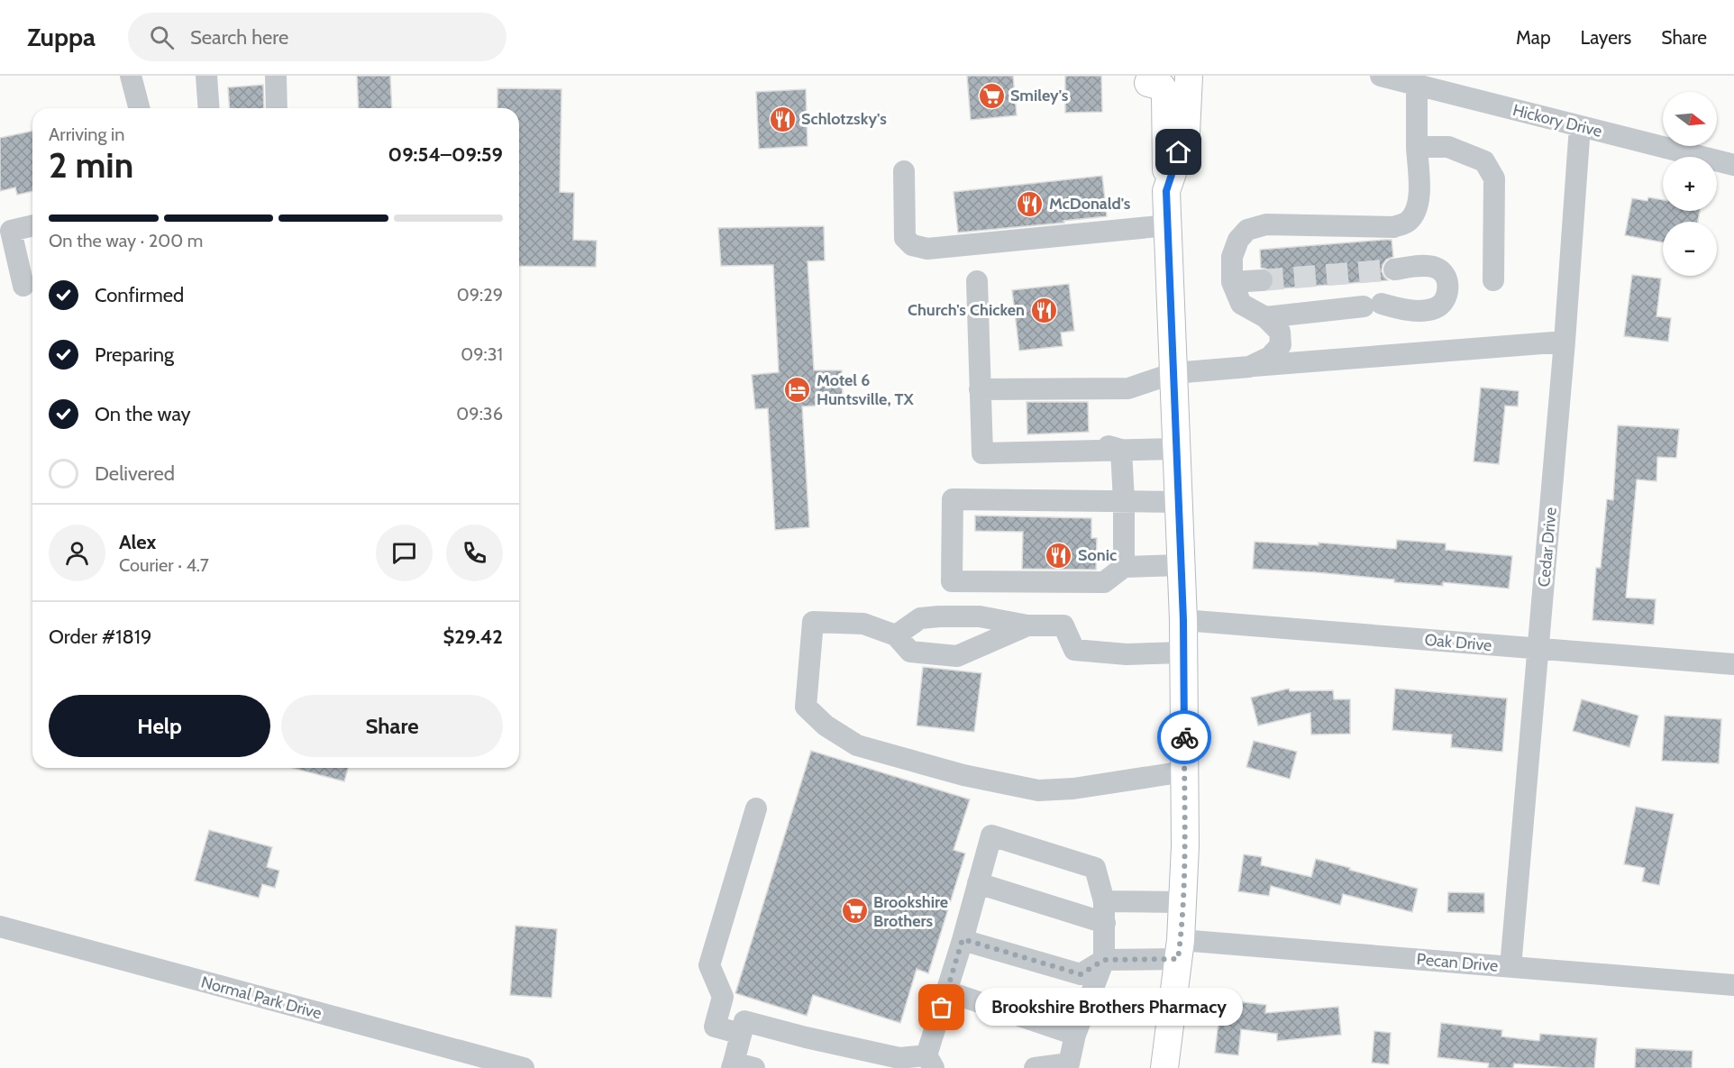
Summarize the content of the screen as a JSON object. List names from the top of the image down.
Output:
{
  "streets": {
    "street": [
      "Hickory Drive",
      "Cedar Drive",
      "Oak Drive",
      "Pecan Drive",
      "Normal Park Drive"
    ]
  },
  "crossings": [
    ["Hickory Drive", "Cedar Drive"],
    ["Cedar Drive", "Oak Drive"],
    ["Cedar Drive", "Pecan Drive"]
  ],
  "places": {
    "supermarket": ["Smiley's", "Brookshire Brothers"],
    "restaurant": [
      "Schlotzsky's",
      "McDonald's",
      "Church's Chicken",
      "Sonic"
    ],
    "hotel": ["Motel 6 Huntsville, TX"],
    "other": ["Brookshire Brothers Pharmacy"]
  },
  "north": "right",
  "page": {
    "header": "Zuppa",
    "search": "Search here",
    "nav": ["Map", "Layers", "Share"],
    "map_buttons": ["+", "−"],
    "heading": ["2 min", "Arriving in", "09:54–09:59"],
    "panel": [
      "Alex",
      "Courier · 4.7",
      "Order #1819",
      "$29.42"
    ],
    "bar": "On the way · 200 m",
    "list": [
      ["Confirmed", "09:29"],
      ["Preparing", "09:31"],
      ["On the way", "09:36"],
      "Delivered"
    ],
    "buttons": ["Help", "Share"],
    "bubble": "Brookshire Brothers Pharmacy"
  }
}
